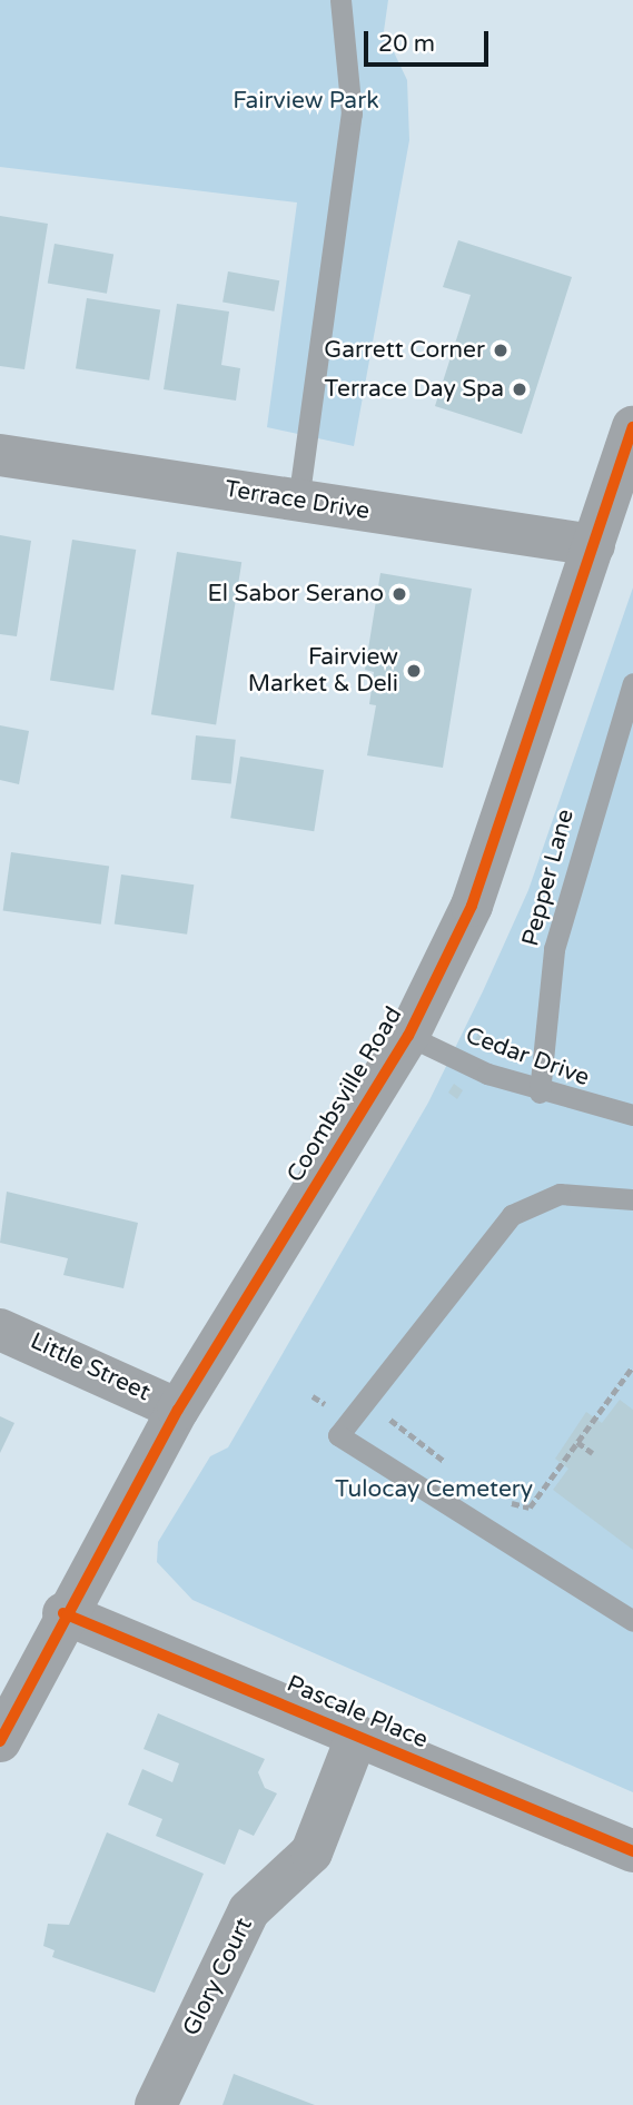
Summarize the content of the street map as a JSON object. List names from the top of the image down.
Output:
{
  "streets": {
    "street": [
      "Terrace Drive",
      "Coombsville Road",
      "Little Street",
      "Pascale Place",
      "Glory Court"
    ],
    "lane": ["Pepper Lane", "Cedar Drive"]
  },
  "crossings": [
    ["Terrace Drive", "Coombsville Road"],
    ["Pepper Lane", "Cedar Drive"],
    ["Cedar Drive", "Coombsville Road"],
    ["Coombsville Road", "Little Street"],
    ["Coombsville Road", "Pascale Place"],
    ["Pascale Place", "Glory Court"]
  ],
  "parks": ["Fairview Park", "Tulocay Cemetery"],
  "places": [
    "Garrett Corner",
    "Terrace Day Spa",
    "El Sabor Serano",
    "Fairview Market & Deli"
  ],
  "scale_bar": "20 m"
}
